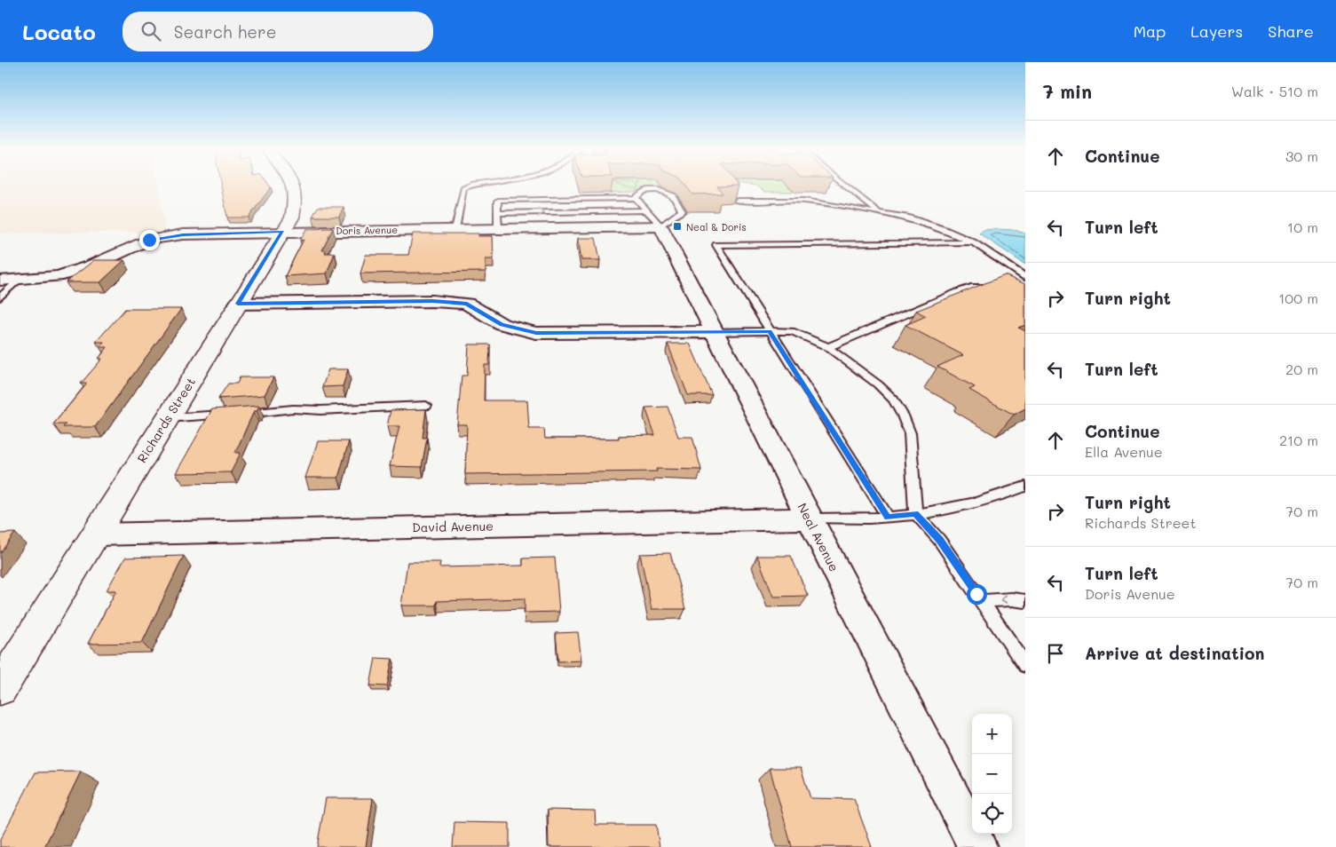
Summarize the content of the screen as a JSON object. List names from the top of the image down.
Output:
{
  "streets": {
    "street": [
      "Doris Avenue",
      "Richards Street",
      "David Avenue",
      "Neal Avenue"
    ]
  },
  "crossings": [
    ["Doris Avenue", "Richards Street"],
    ["Doris Avenue", "Neal Avenue"],
    ["Richards Street", "David Avenue"],
    ["David Avenue", "Neal Avenue"]
  ],
  "places": {
    "transit": ["Neal & Doris"]
  },
  "page": {
    "header": "Locato",
    "search": "Search here",
    "nav": ["Map", "Layers", "Share"],
    "heading": ["7 min", "Walk · 510 m"],
    "list": [
      ["Continue", "30 m"],
      ["Turn left", "10 m"],
      ["Turn right", "100 m"],
      ["Turn left", "20 m"],
      ["Continue", "Ella Avenue", "210 m"],
      ["Turn right", "Richards Street", "70 m"],
      ["Turn left", "Doris Avenue", "70 m"],
      "Arrive at destination"
    ],
    "map_buttons": ["+", "−"]
  }
}
